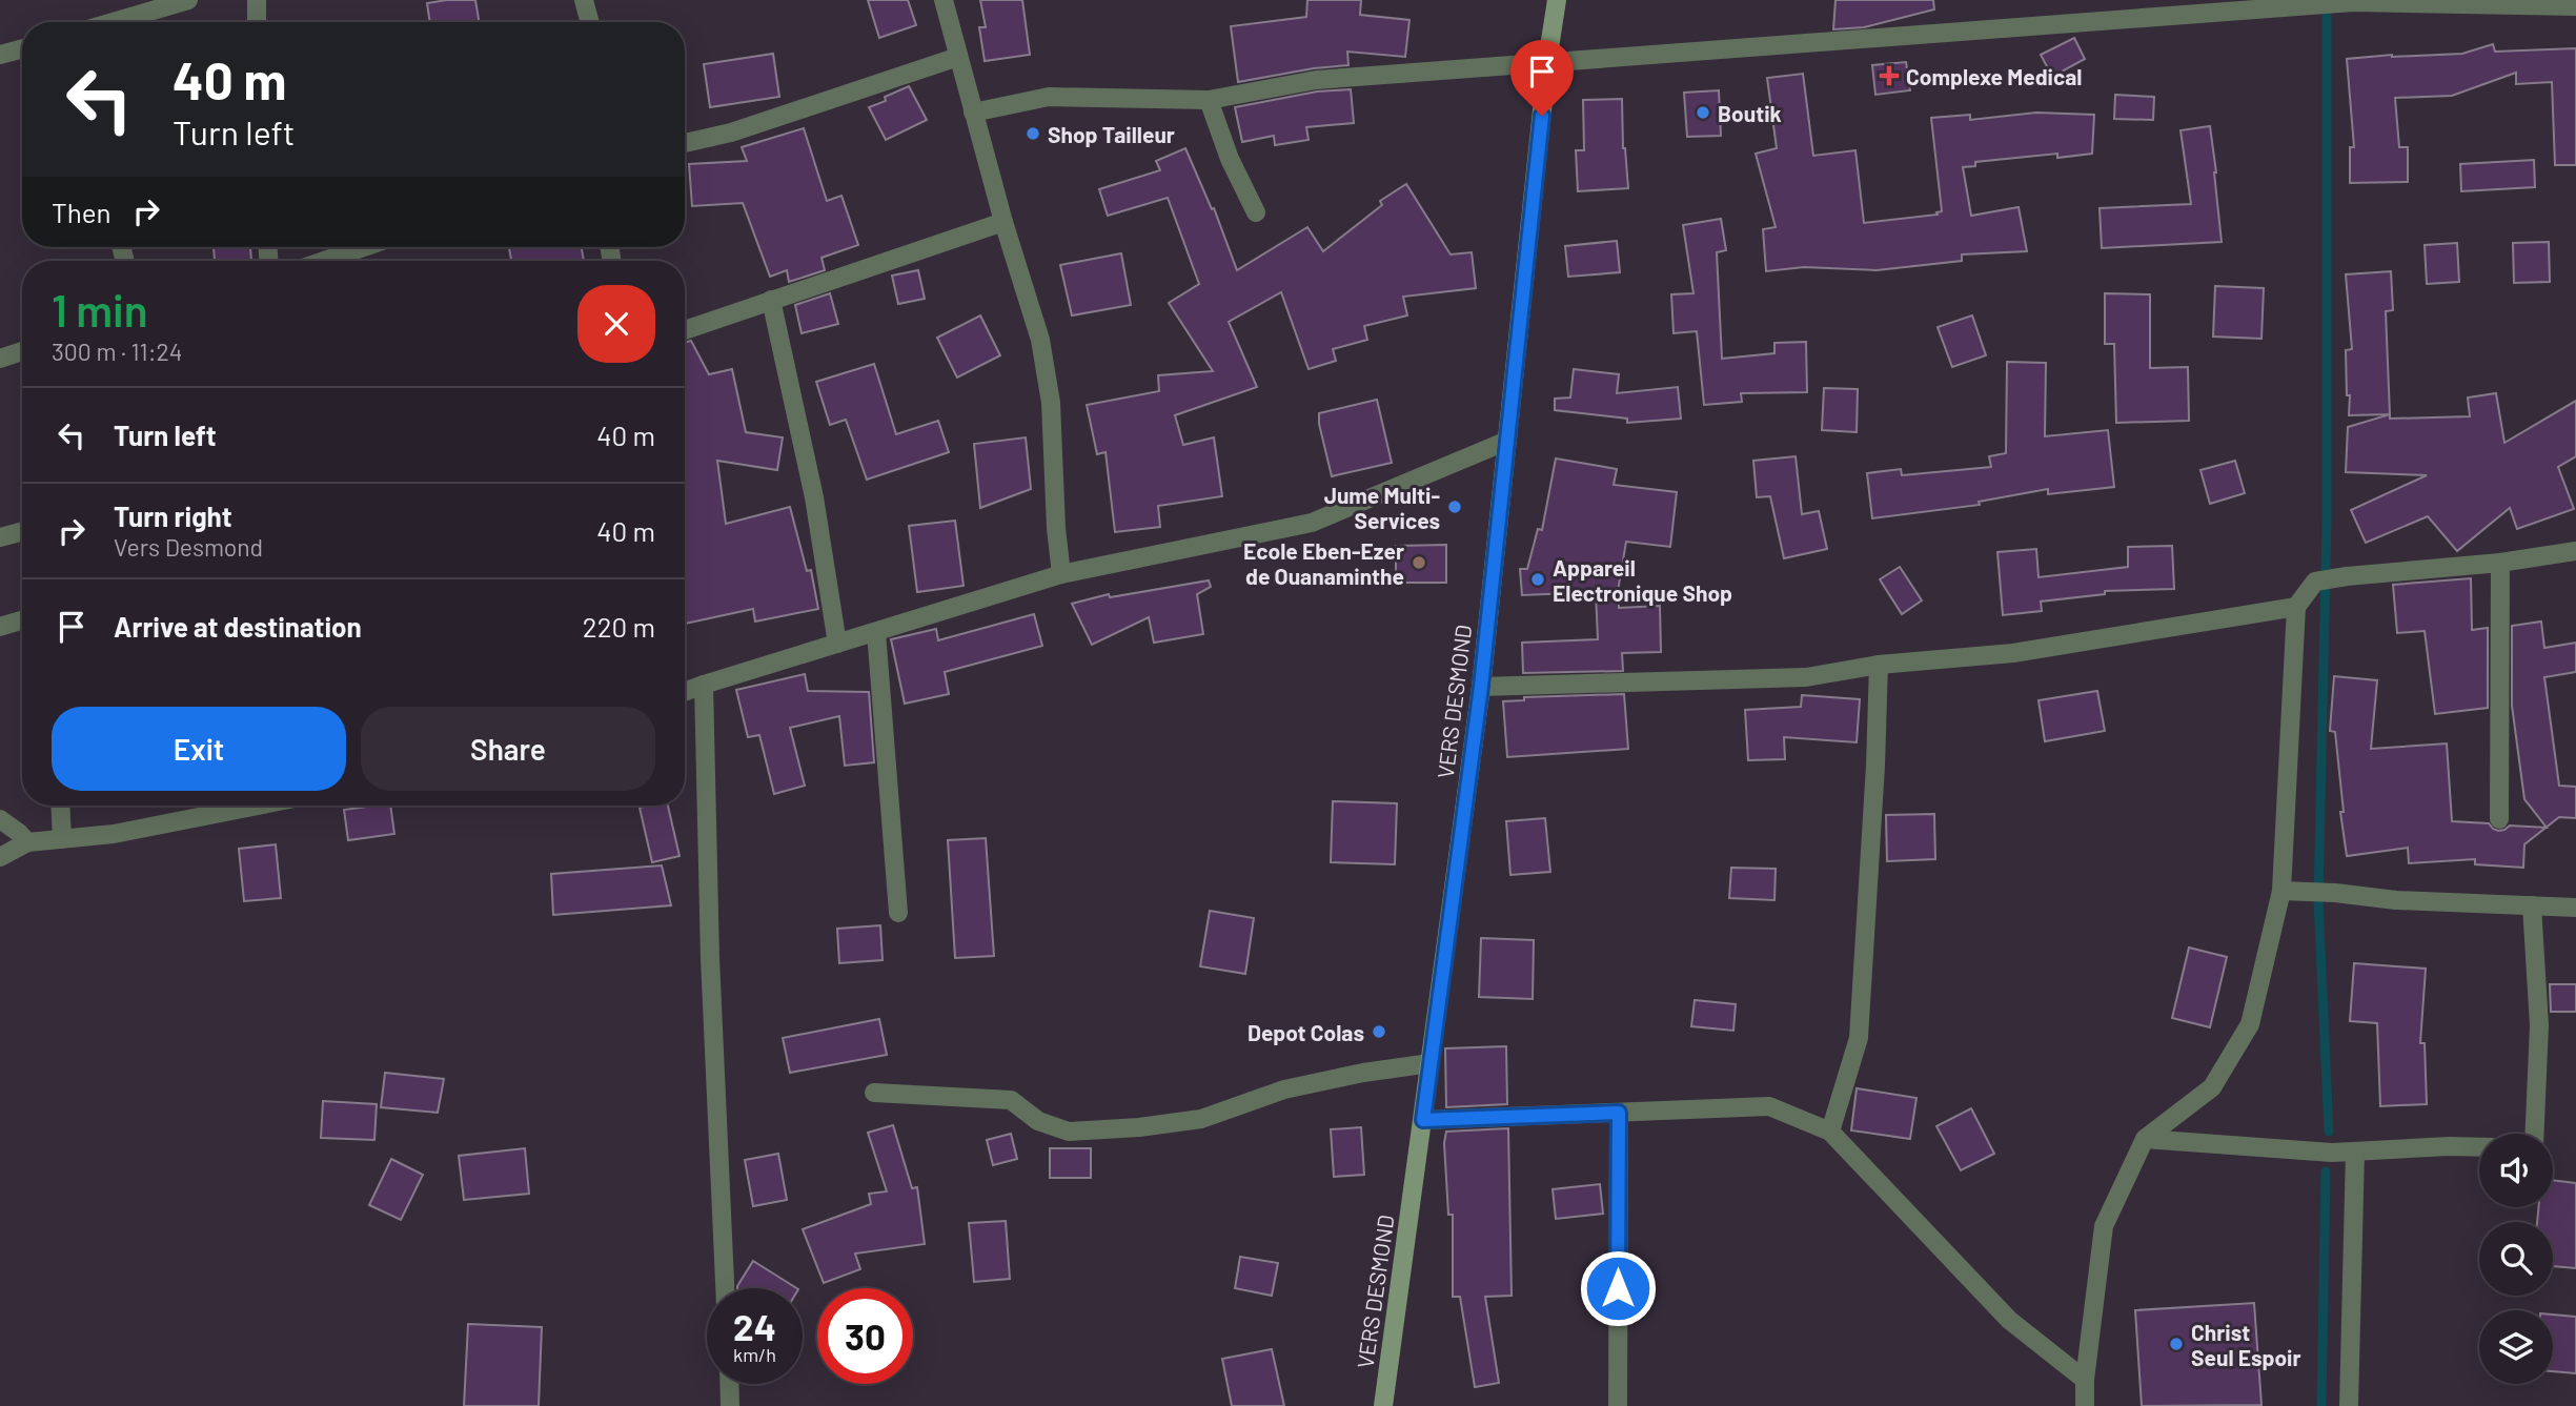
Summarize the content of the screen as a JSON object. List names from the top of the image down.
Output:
{
  "streets": {
    "main road": ["VERS DESMOND"]
  },
  "places": {
    "health": ["Complexe Medical"],
    "other": [
      "Boutik",
      "Shop Tailleur",
      "Jume Multi- Services",
      "Ecole Eben-Ezer de Ouanaminthe",
      "Appareil Electronique Shop",
      "Depot Colas",
      "Christ Seul Espoir"
    ]
  },
  "page": {
    "turn": ["40 m", "Turn left"],
    "then": "Then",
    "heading": ["1 min", "300 m · 11:24"],
    "list": [
      {
        "name": "Turn left",
        "value": "40 m"
      },
      {
        "name": "Turn right",
        "note": "Vers Desmond",
        "value": "40 m"
      },
      {
        "name": "Arrive at destination",
        "value": "220 m"
      }
    ],
    "buttons": ["Exit", "Share"],
    "speed": "24 km/h",
    "limit": "30"
  }
}
